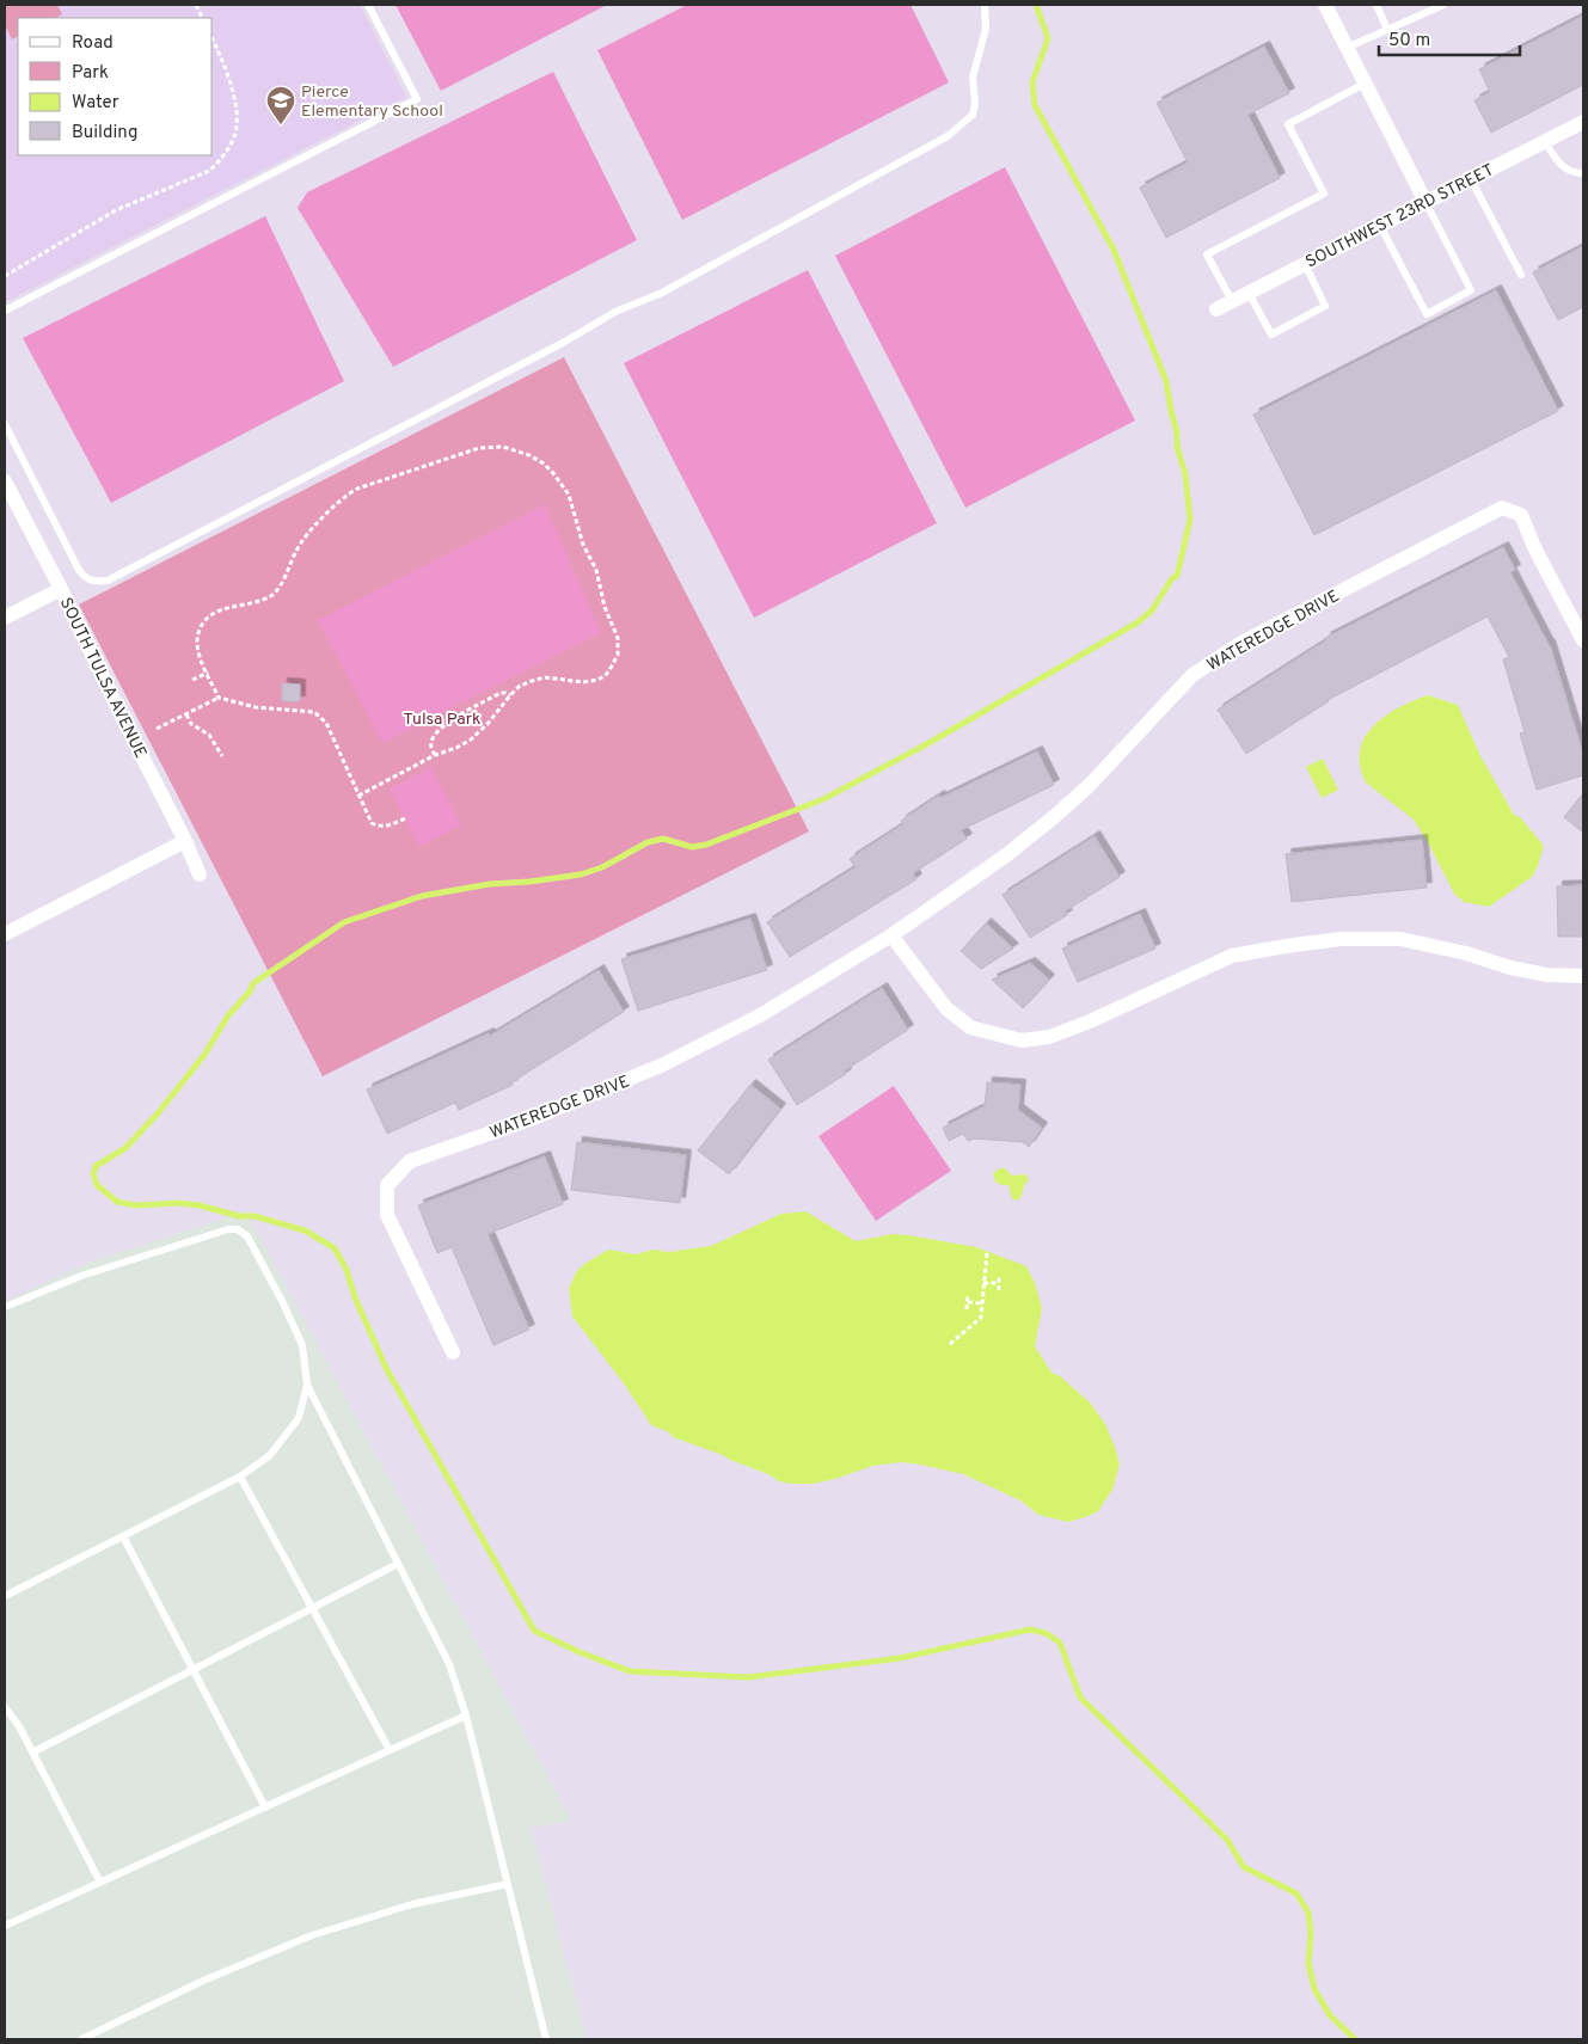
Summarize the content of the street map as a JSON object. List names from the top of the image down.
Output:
{
  "streets": {
    "street": ["SOUTHWEST 23RD STREET", "WATEREDGE DRIVE", "SOUTH TULSA AVENUE"]
  },
  "parks": ["Tulsa Park"],
  "places": {
    "school or university": ["Pierce Elementary School"]
  },
  "legend": [
    "Road",
    "Park",
    "Water",
    "Building"
  ],
  "scale_bar": "50 m"
}
